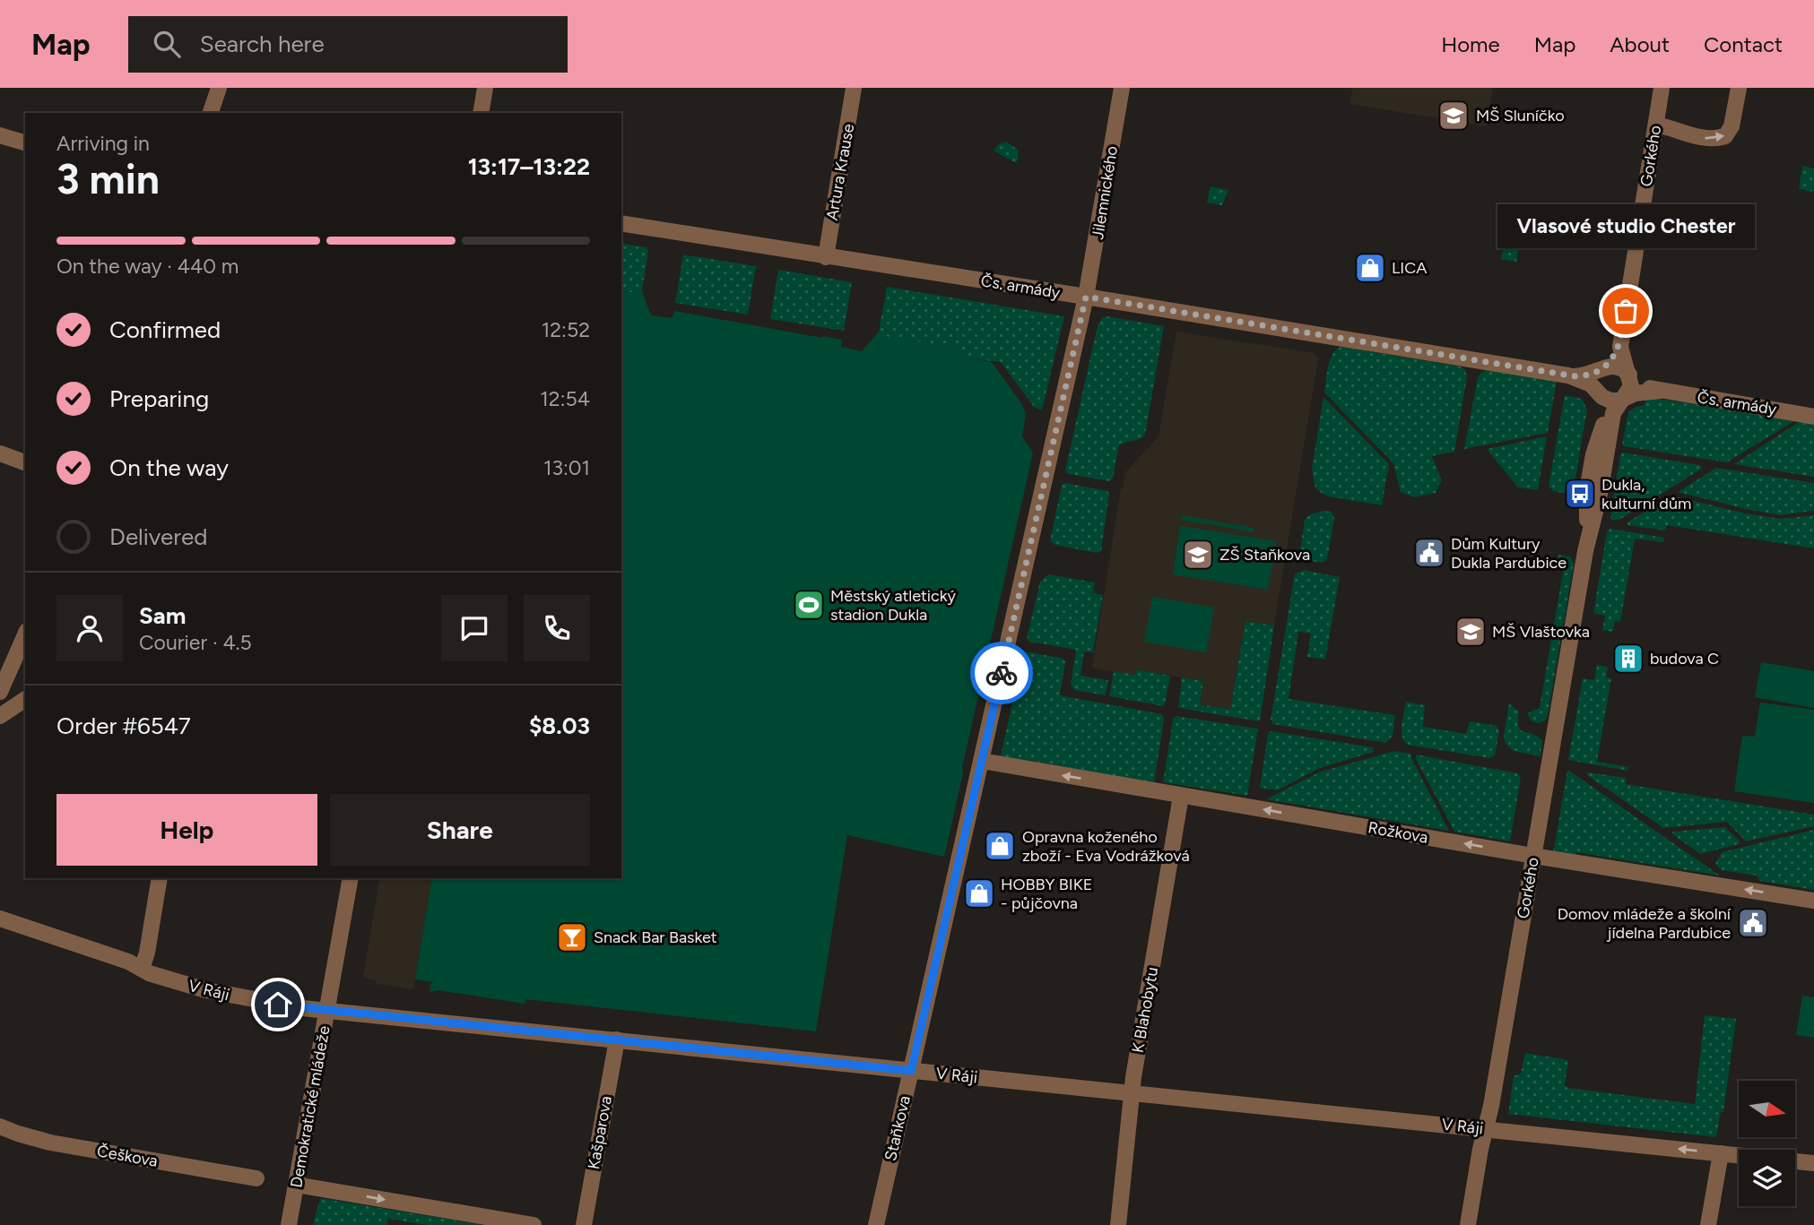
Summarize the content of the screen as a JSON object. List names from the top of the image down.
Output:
{
  "streets": {
    "street": [
      "Gorkého",
      "Artura Krause",
      "Jilemnického",
      "Čs. armády",
      "Rožkova",
      "V Ráji",
      "K Blahobytu",
      "Demokratické mládeže",
      "Staňkova",
      "Kašparova",
      "Češkova"
    ]
  },
  "crossings": [
    ["Gorkého", "Čs. armády"],
    ["Gorkého", "Rožkova"],
    ["Gorkého", "V Ráji"],
    ["Artura Krause", "Čs. armády"],
    ["Jilemnického", "Čs. armády"],
    ["Jilemnického", "Staňkova"],
    ["Čs. armády", "Staňkova"],
    ["Rožkova", "K Blahobytu"],
    ["Rožkova", "Staňkova"],
    ["V Ráji", "K Blahobytu"],
    ["V Ráji", "Demokratické mládeže"],
    ["V Ráji", "Staňkova"],
    ["V Ráji", "Kašparova"]
  ],
  "one_way": ["Rožkova"],
  "places": {
    "school or university": ["MŠ Sluníčko", "ZŠ Staňkova", "MŠ Vlaštovka"],
    "shop": ["LICA", "Opravna koženého zboží - Eva Vodrážková", "HOBBY BIKE - půjčovna"],
    "other": ["Vlasové studio Chester"],
    "bus stop": ["Dukla, kulturní dům"],
    "public building": ["Dům Kultury Dukla Pardubice", "Domov mládeže a školní jídelna Pardubice"],
    "sports": ["Městský atletický stadion Dukla"],
    "building": ["budova C"],
    "bar": ["Snack Bar Basket"]
  },
  "north": "right",
  "page": {
    "header": "Map",
    "search": "Search here",
    "nav": [
      "Home",
      "Map",
      "About",
      "Contact"
    ],
    "heading": ["3 min", "Arriving in", "13:17–13:22"],
    "panel": [
      "Sam",
      "Courier · 4.5",
      "Order #6547",
      "$8.03"
    ],
    "bubble": "Vlasové studio Chester",
    "bar": "On the way · 440 m",
    "list": [
      ["Confirmed", "12:52"],
      ["Preparing", "12:54"],
      ["On the way", "13:01"],
      "Delivered"
    ],
    "buttons": ["Help", "Share"]
  }
}
